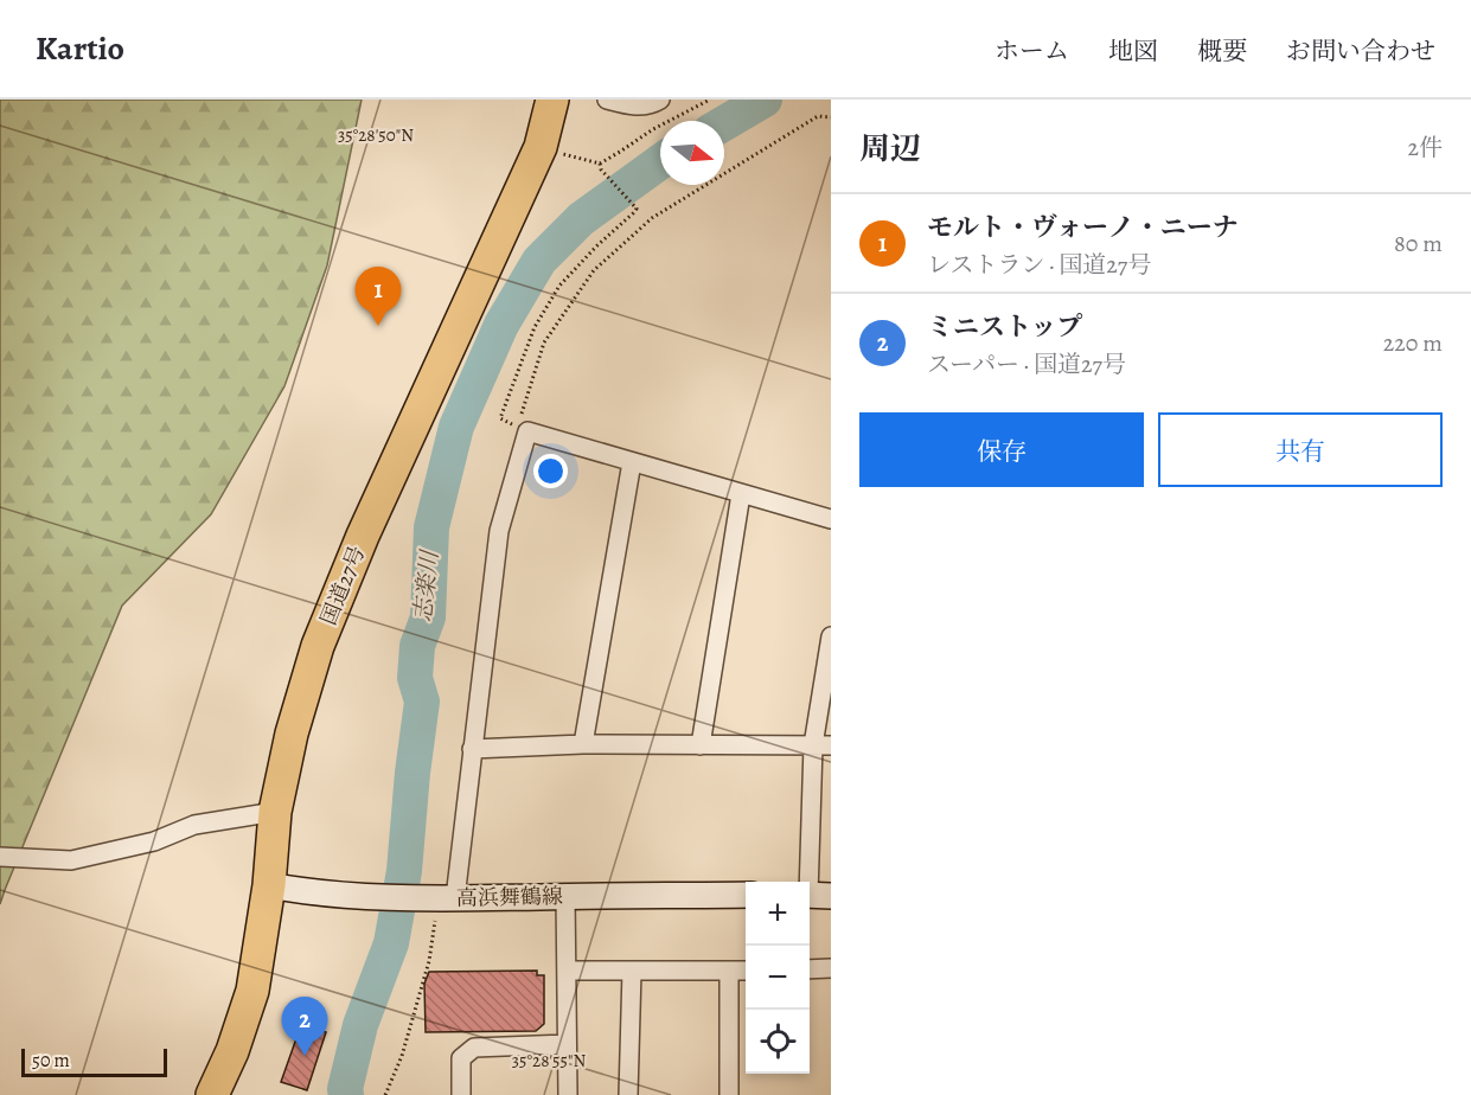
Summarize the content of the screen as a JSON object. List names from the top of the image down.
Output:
{
  "streets": {
    "highway": ["国道27号"],
    "main road": ["高浜舞鶴線"]
  },
  "crossings": [
    ["国道27号", "高浜舞鶴線"]
  ],
  "water": ["志楽川"],
  "scale_bar": "50 m",
  "north": "right",
  "page": {
    "header": "Kartio",
    "nav": [
      "ホーム",
      "地図",
      "概要",
      "お問い合わせ"
    ],
    "heading": ["周辺", "2件"],
    "list": [
      {
        "mark": "1",
        "name": "モルト・ヴォーノ・ニーナ",
        "note": "レストラン · 国道27号",
        "value": "80 m"
      },
      {
        "mark": "2",
        "name": "ミニストップ",
        "note": "スーパー · 国道27号",
        "value": "220 m"
      }
    ],
    "pins": ["1", "2"],
    "buttons": ["保存", "共有"],
    "map_buttons": ["+", "−"],
    "scale": "50 m"
  },
  "coordinates": ["35°28'50\"N", "35°28'55\"N"]
}
